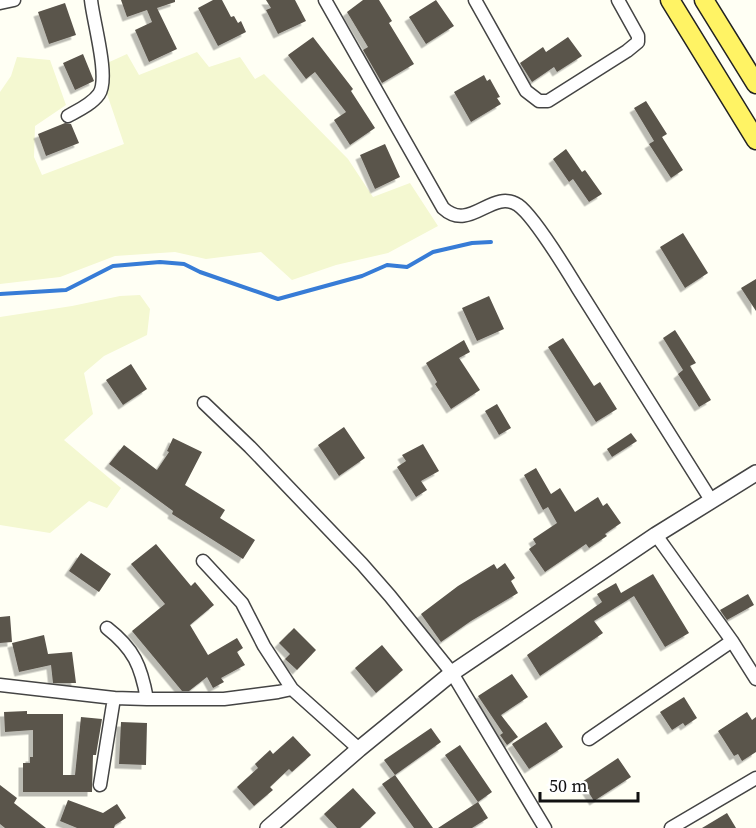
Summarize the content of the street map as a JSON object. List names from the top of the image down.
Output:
{
  "scale_bar": "50 m"
}
